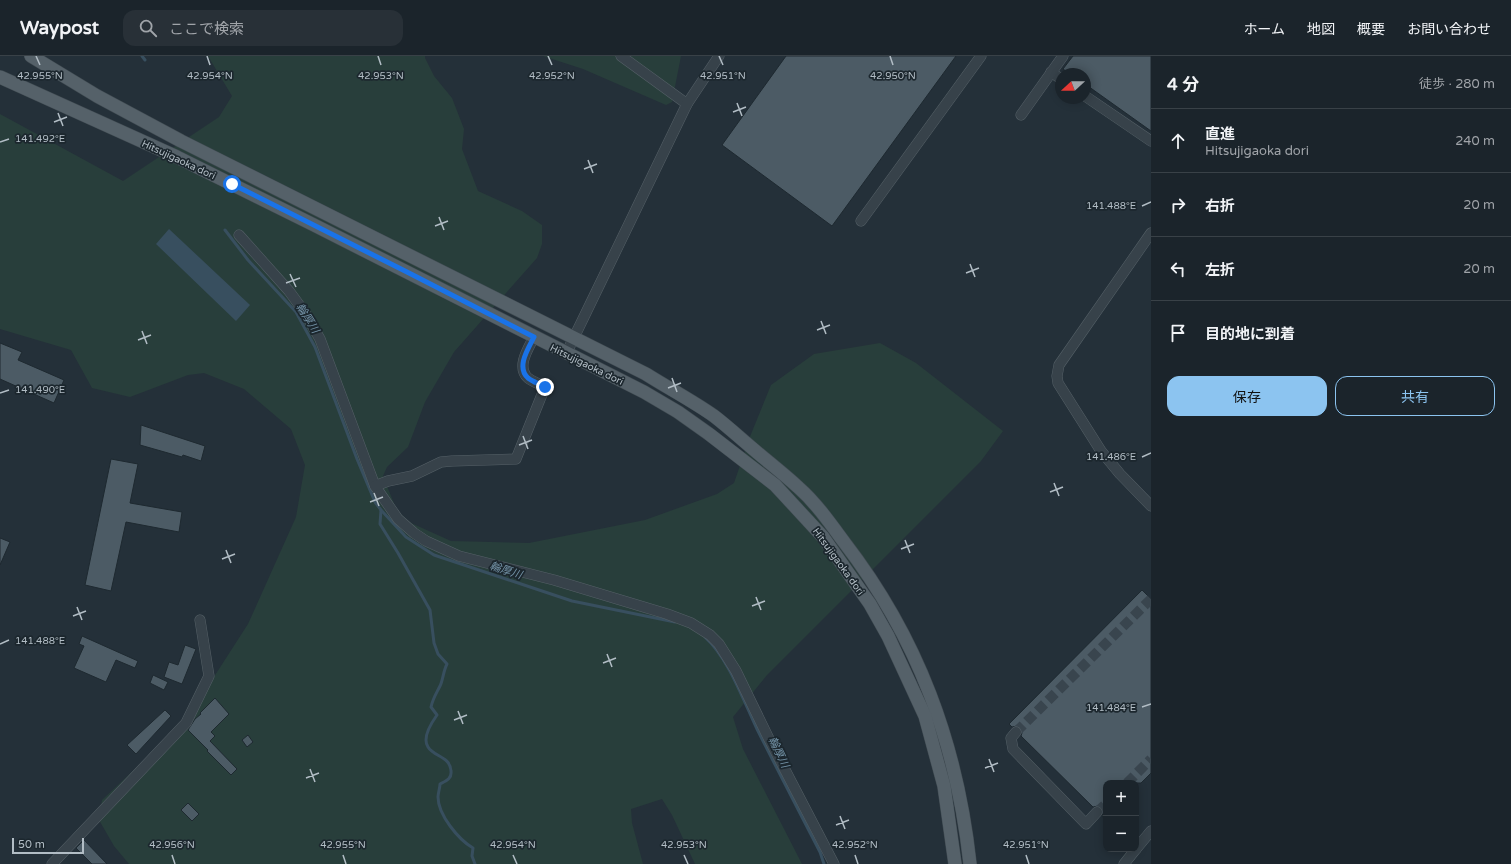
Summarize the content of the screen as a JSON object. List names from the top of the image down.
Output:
{
  "streets": {
    "main road": ["Hitsujigaoka dori"]
  },
  "water": ["輪厚川"],
  "scale_bar": "50 m",
  "north": "left",
  "page": {
    "header": "Waypost",
    "search": "ここで検索",
    "nav": [
      "ホーム",
      "地図",
      "概要",
      "お問い合わせ"
    ],
    "heading": ["4 分", "徒歩 · 280 m"],
    "list": [
      ["直進", "Hitsujigaoka dori", "240 m"],
      ["右折", "20 m"],
      ["左折", "20 m"],
      "目的地に到着"
    ],
    "buttons": ["保存", "共有"],
    "map_buttons": ["+", "−"],
    "scale": "50 m"
  },
  "coordinates": [
    "42.955°N",
    "42.954°N",
    "42.953°N",
    "42.952°N",
    "42.951°N",
    "42.950°N",
    "141.492°E",
    "141.488°E",
    "141.490°E",
    "141.486°E",
    "141.484°E",
    "42.956°N"
  ]
}
